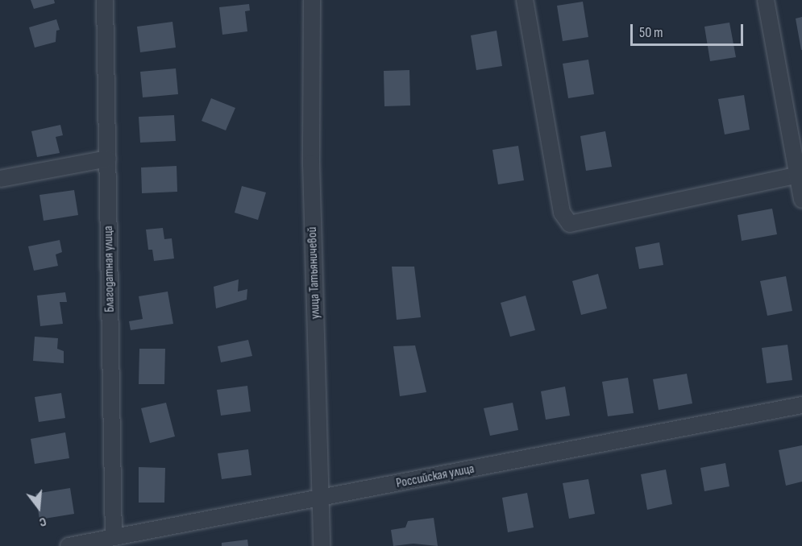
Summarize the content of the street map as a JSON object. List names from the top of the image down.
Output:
{
  "streets": {
    "street": ["Благодатная улица", "улица Татьяничевой", "Российская улица"]
  },
  "crossings": [
    ["Благодатная улица", "Российская улица"],
    ["улица Татьяничевой", "Российская улица"]
  ],
  "scale_bar": "50 m",
  "north": "bottom"
}
